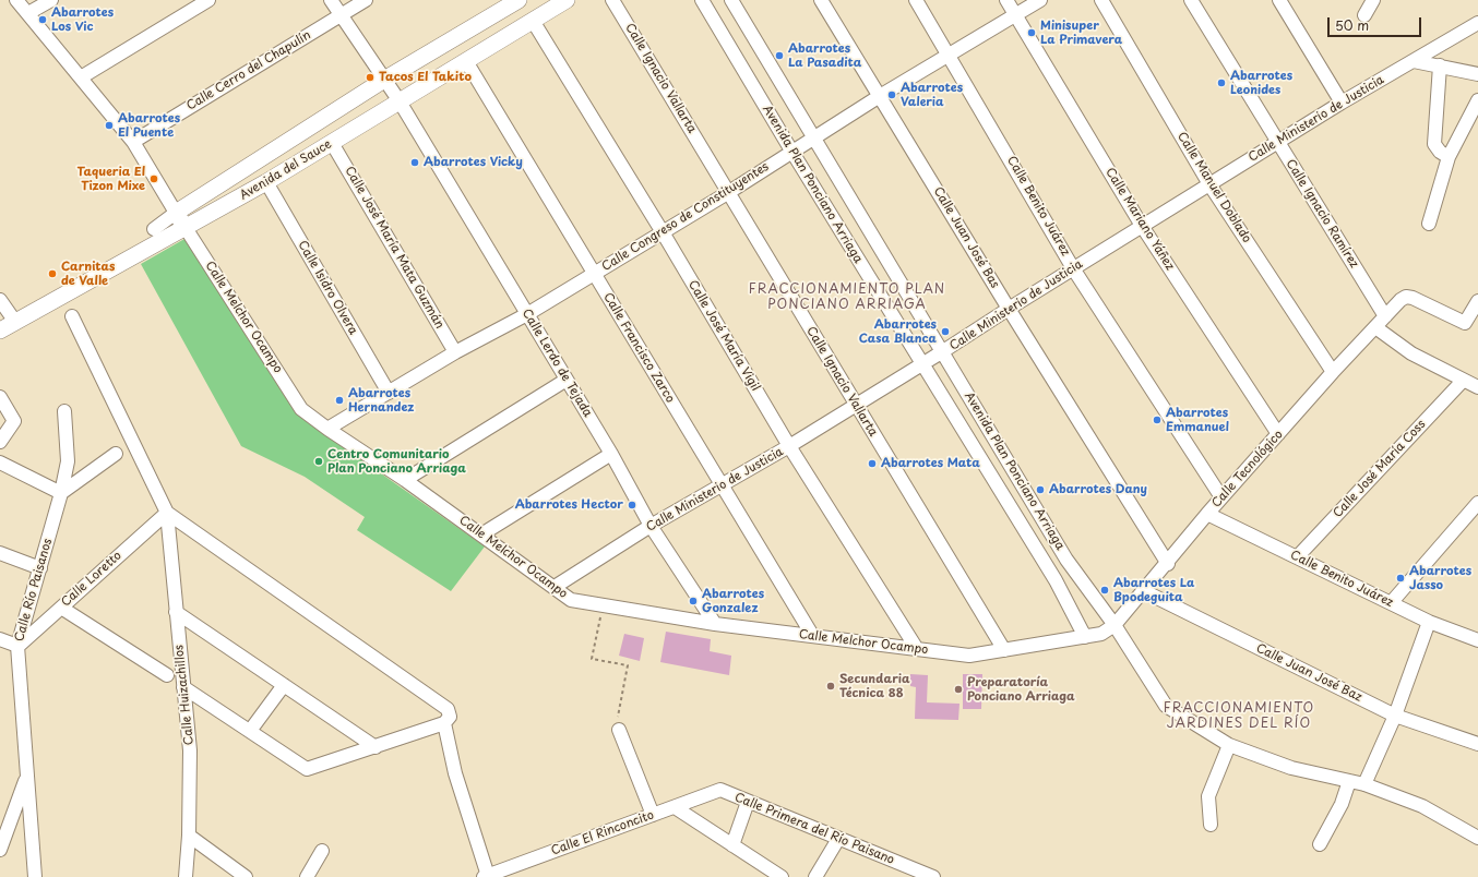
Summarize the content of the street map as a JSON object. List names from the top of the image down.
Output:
{
  "streets": {
    "main road": ["Avenida del Sauce", "Calle Melchor Ocampo"],
    "street": [
      "Calle Cerro del Chapulín",
      "Calle Ignacio Vallarta",
      "Calle Ministerio de Justicia",
      "Avenida Plan Ponciano Arriaga",
      "Calle Manuel Doblado",
      "Calle Benito Juárez",
      "Calle Ignacio Ramírez",
      "Calle Congreso de Constituyentes",
      "Calle Mariano Yáñez",
      "Calle Juan José Bas",
      "Calle José María Mata Guzmán",
      "Calle Isidro Olvera",
      "Calle José María Vigil",
      "Calle Francisco Zarco",
      "Calle Lerdo de Tejada",
      "Calle Tecnológico",
      "Calle José María Coss",
      "Calle Loretto",
      "Calle Río Paisanos",
      "Calle Juan José Baz",
      "Calle Huizachillos",
      "Calle Primera del Río Paisano",
      "Calle El Rinconcito"
    ]
  },
  "crossings": [
    ["Calle Cerro del Chapulín", "Calle Lerdo de Tejada"],
    ["Calle Ignacio Vallarta", "Calle Ministerio de Justicia"],
    ["Calle Ignacio Vallarta", "Calle Congreso de Constituyentes"],
    ["Calle Ignacio Vallarta", "Calle Melchor Ocampo"],
    ["Calle Ministerio de Justicia", "Avenida Plan Ponciano Arriaga"],
    ["Calle Ministerio de Justicia", "Calle Manuel Doblado"],
    ["Calle Ministerio de Justicia", "Calle Benito Juárez"],
    ["Calle Ministerio de Justicia", "Calle Ignacio Ramírez"],
    ["Calle Ministerio de Justicia", "Calle Mariano Yáñez"],
    ["Calle Ministerio de Justicia", "Calle Juan José Bas"],
    ["Calle Ministerio de Justicia", "Calle Melchor Ocampo"],
    ["Calle Ministerio de Justicia", "Calle José María Vigil"],
    ["Calle Ministerio de Justicia", "Calle Francisco Zarco"],
    ["Calle Ministerio de Justicia", "Calle Lerdo de Tejada"],
    ["Avenida del Sauce", "Calle José María Mata Guzmán"],
    ["Avenida del Sauce", "Calle Isidro Olvera"],
    ["Avenida del Sauce", "Calle Melchor Ocampo"],
    ["Avenida del Sauce", "Calle José María Vigil"],
    ["Avenida del Sauce", "Calle Francisco Zarco"],
    ["Avenida del Sauce", "Calle Lerdo de Tejada"],
    ["Avenida Plan Ponciano Arriaga", "Calle Congreso de Constituyentes"],
    ["Avenida Plan Ponciano Arriaga", "Calle Melchor Ocampo"],
    ["Avenida Plan Ponciano Arriaga", "Calle Tecnológico"],
    ["Calle Manuel Doblado", "Calle Tecnológico"],
    ["Calle Benito Juárez", "Calle Congreso de Constituyentes"],
    ["Calle Benito Juárez", "Calle Tecnológico"],
    ["Calle Benito Juárez", "Calle José María Coss"],
    ["Calle Ignacio Ramírez", "Calle Tecnológico"],
    ["Calle Congreso de Constituyentes", "Calle Mariano Yáñez"],
    ["Calle Congreso de Constituyentes", "Calle Juan José Bas"],
    ["Calle Congreso de Constituyentes", "Calle José María Mata Guzmán"],
    ["Calle Congreso de Constituyentes", "Calle Isidro Olvera"],
    ["Calle Congreso de Constituyentes", "Calle Melchor Ocampo"],
    ["Calle Congreso de Constituyentes", "Calle José María Vigil"],
    ["Calle Congreso de Constituyentes", "Calle Francisco Zarco"],
    ["Calle Congreso de Constituyentes", "Calle Lerdo de Tejada"],
    ["Calle Mariano Yáñez", "Calle Tecnológico"],
    ["Calle Juan José Bas", "Calle Tecnológico"],
    ["Calle Melchor Ocampo", "Calle José María Vigil"],
    ["Calle Melchor Ocampo", "Calle Francisco Zarco"],
    ["Calle Melchor Ocampo", "Calle Lerdo de Tejada"],
    ["Calle Melchor Ocampo", "Calle Tecnológico"],
    ["Calle Tecnológico", "Calle Juan José Baz"],
    ["Calle Loretto", "Calle Río Paisanos"],
    ["Calle Loretto", "Calle Huizachillos"],
    ["Calle Primera del Río Paisano", "Calle El Rinconcito"]
  ],
  "districts": ["FRACCIONAMIENTO PLAN PONCIANO ARRIAGA", "FRACCIONAMIENTO JARDINES DEL RÍO"],
  "places": [
    "Abarrotes Los Vic",
    "Minisuper La Primavera",
    "Abarrotes La Pasadita",
    "Tacos El Takito",
    "Abarrotes Leonides",
    "Abarrotes Valeria",
    "Abarrotes El Puente",
    "Abarrotes Vicky",
    "Taqueria El Tizon Mixe",
    "Carnitas de Valle",
    "Abarrotes Casa Blanca",
    "Abarrotes Hernandez",
    "Abarrotes Emmanuel",
    "Centro Comunitario Plan Ponciano Arriaga",
    "Abarrotes Mata",
    "Abarrotes Dany",
    "Abarrotes Hector",
    "Abarrotes Jasso",
    "Abarrotes La Bpodeguita",
    "Abarrotes Gonzalez",
    "Secundaria Técnica 88",
    "Preparatoría Ponciano Arriaga"
  ],
  "scale_bar": "50 m"
}
